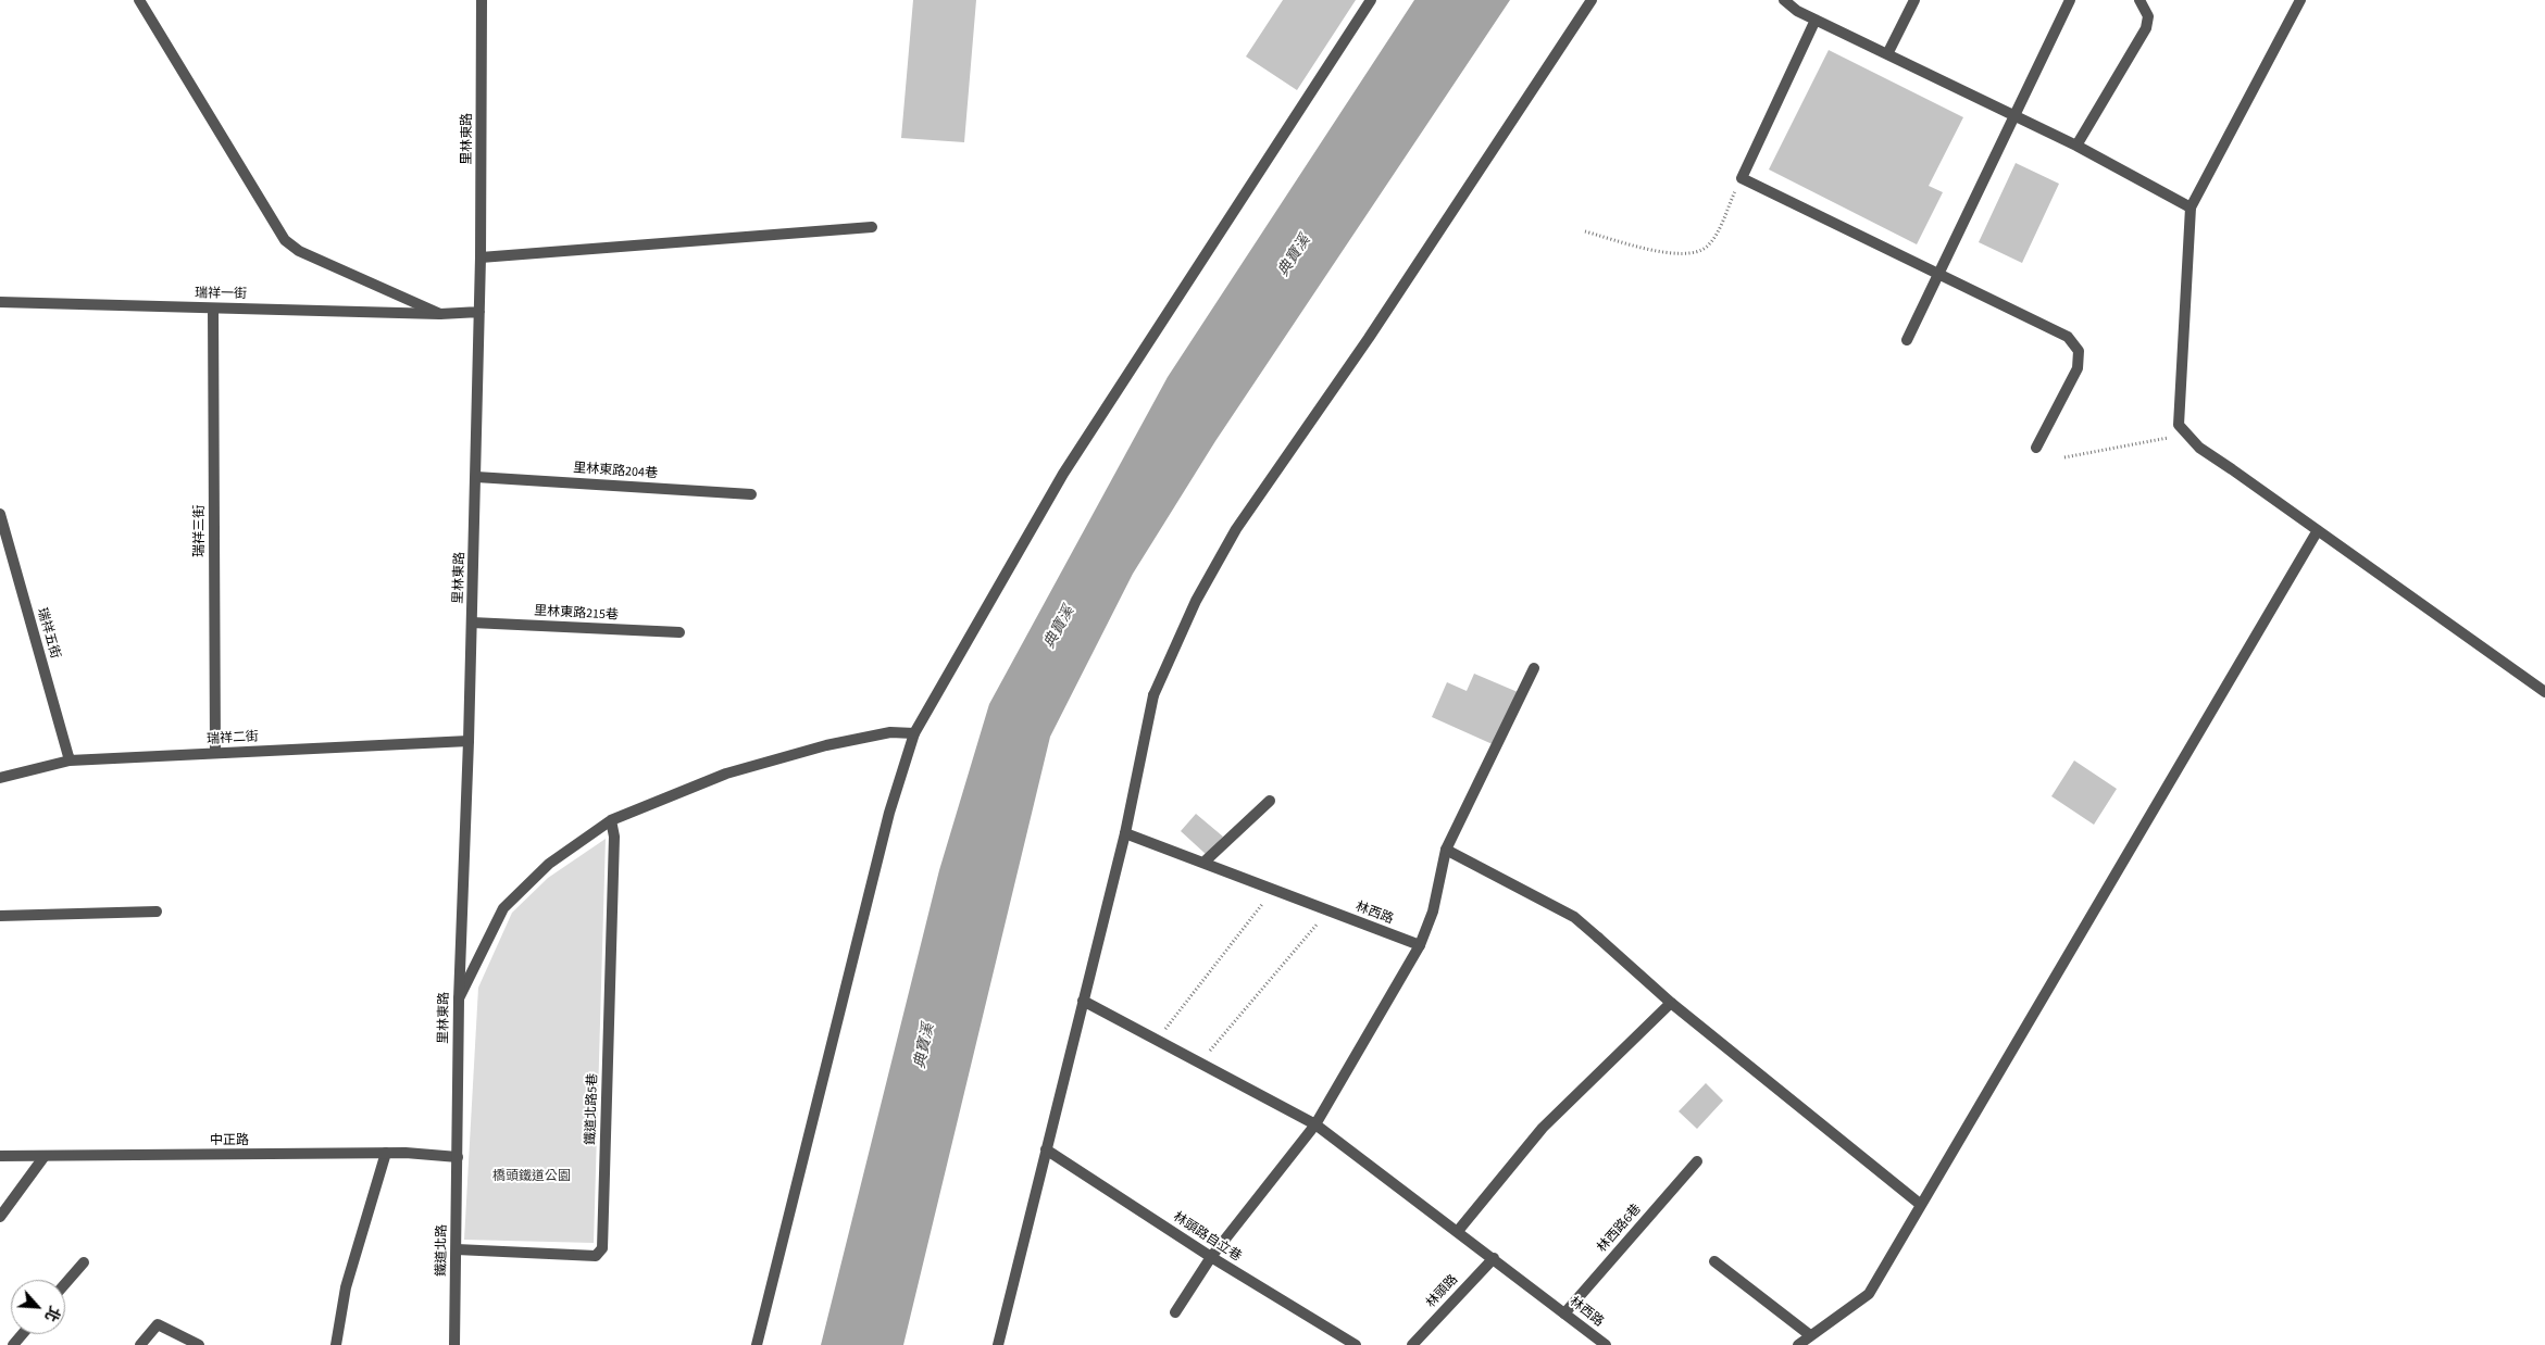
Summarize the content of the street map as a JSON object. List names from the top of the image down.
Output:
{
  "streets": {
    "street": [
      "里林東路",
      "瑞祥一街",
      "里林東路204巷",
      "瑞祥三街",
      "里林東路215巷",
      "瑞祥五街",
      "瑞祥二街",
      "林西路",
      "鐵道北路5巷",
      "中正路",
      "林西路6巷",
      "林頭路自立巷",
      "鐵道北路",
      "林頭路"
    ]
  },
  "crossings": [
    ["里林東路", "瑞祥一街"],
    ["里林東路", "里林東路204巷"],
    ["里林東路", "里林東路215巷"],
    ["里林東路", "瑞祥二街"],
    ["里林東路", "中正路"],
    ["里林東路", "鐵道北路"],
    ["瑞祥一街", "瑞祥三街"],
    ["瑞祥三街", "瑞祥二街"],
    ["瑞祥五街", "瑞祥二街"],
    ["林西路", "林西路6巷"],
    ["林西路", "林頭路"],
    ["鐵道北路5巷", "鐵道北路"],
    ["中正路", "鐵道北路"]
  ],
  "water": ["典寶溪"],
  "parks": ["橋頭鐵道公園"],
  "north": "bottom right"
}
